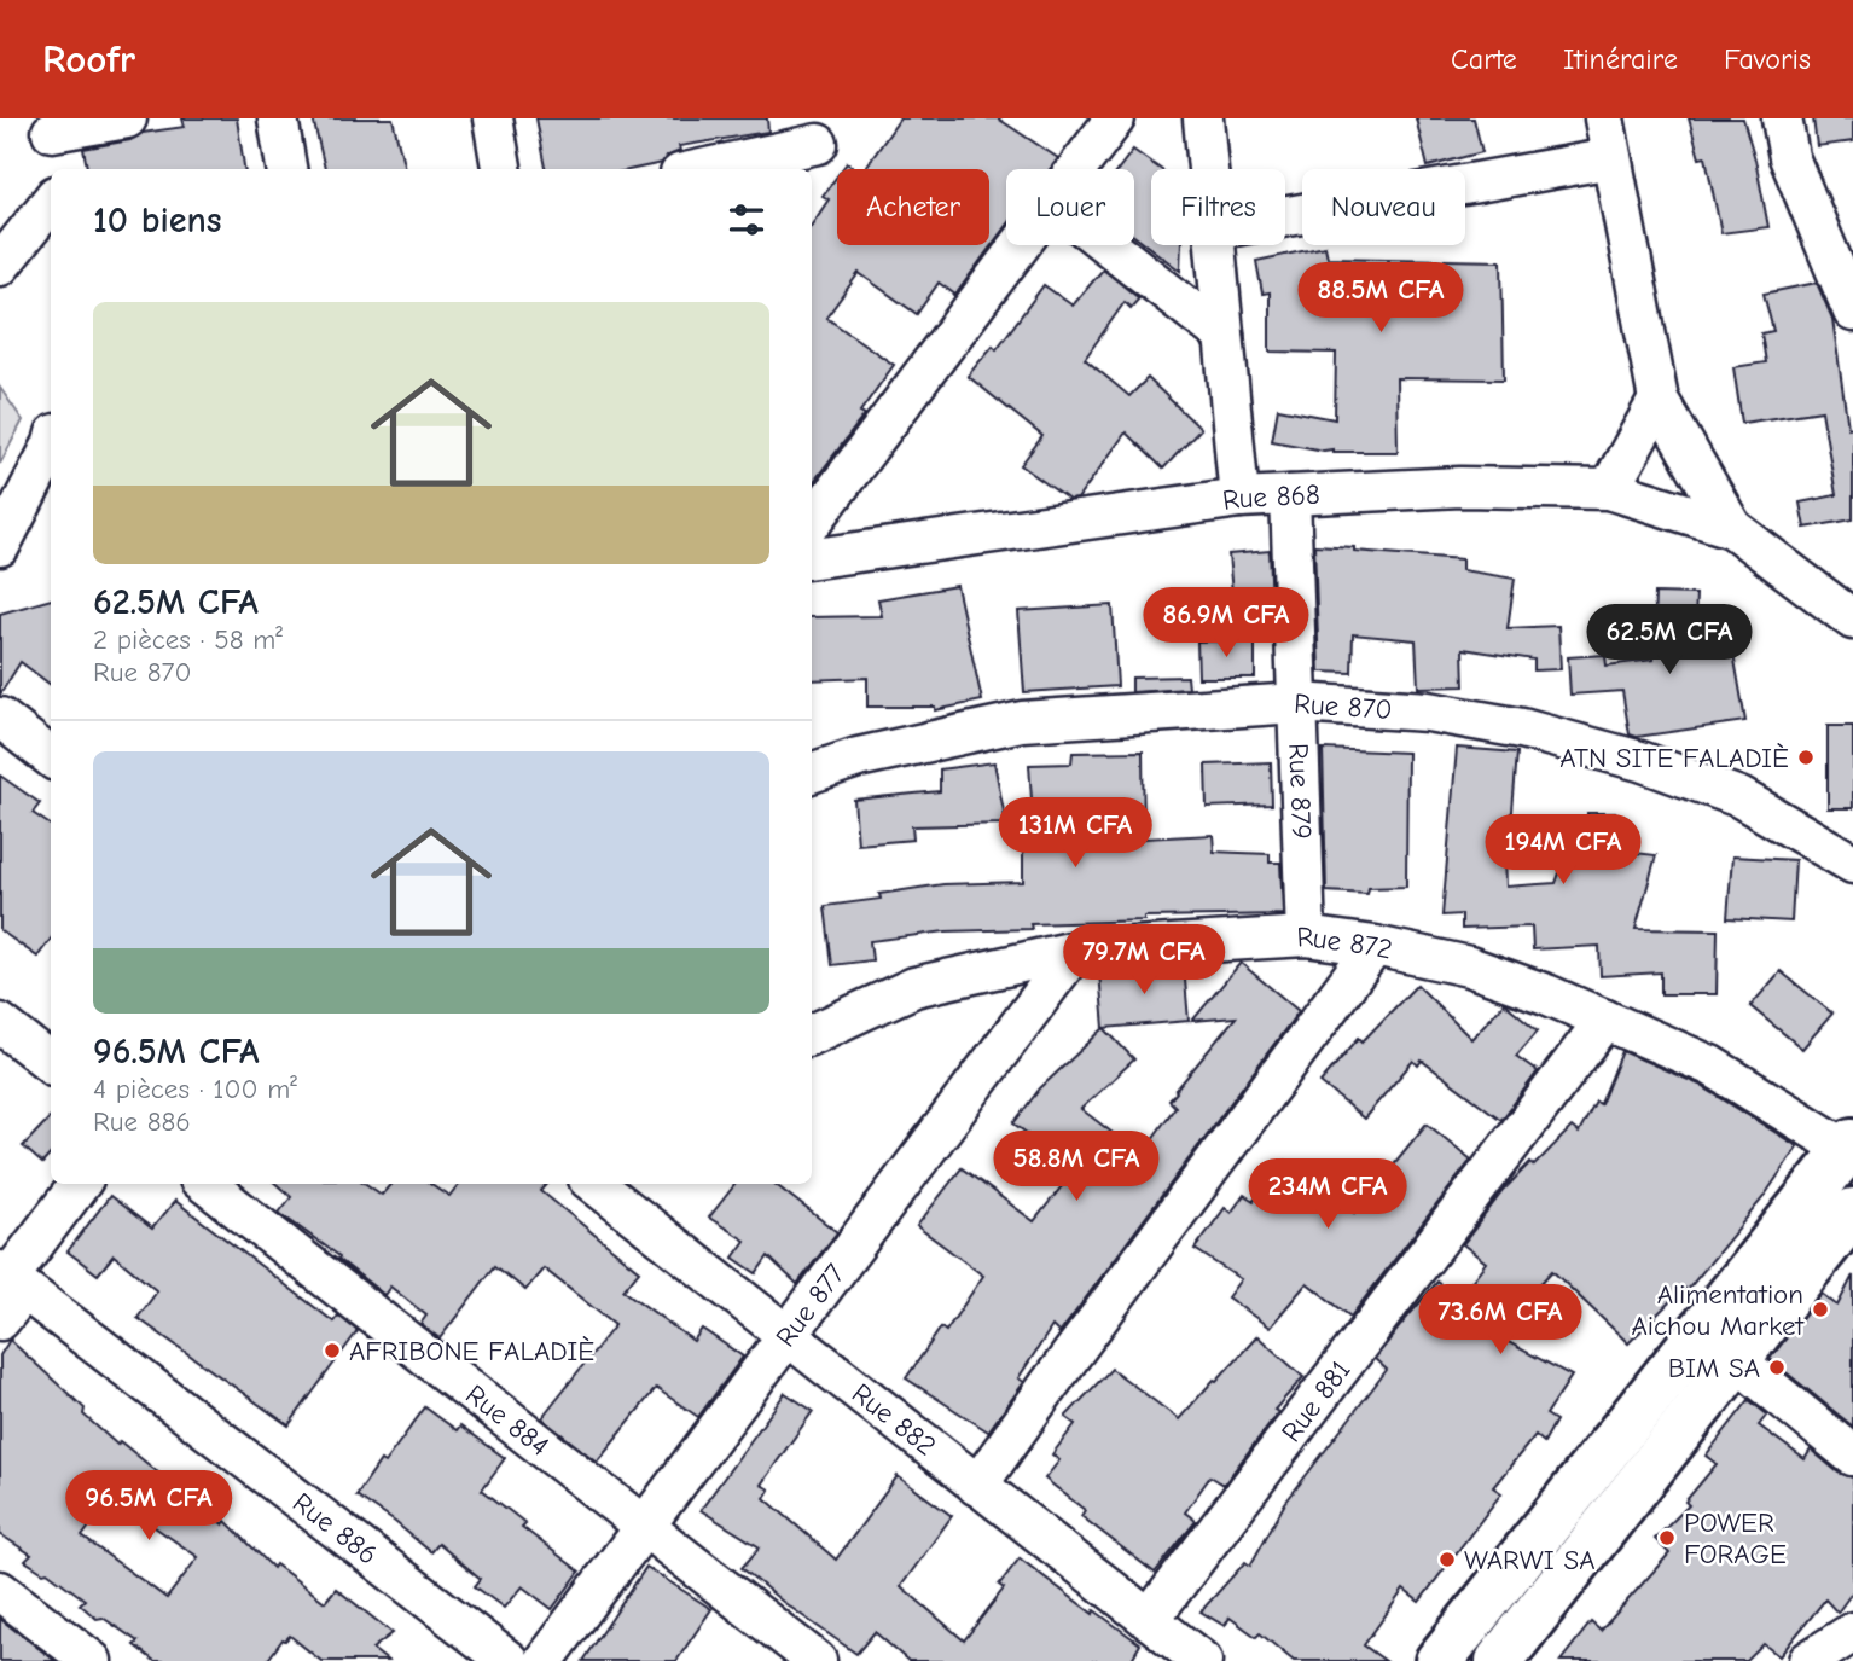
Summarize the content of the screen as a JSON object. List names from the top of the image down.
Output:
{
  "streets": {
    "street": [
      "Rue 868",
      "Rue 870",
      "Rue 879",
      "Rue 872",
      "Rue 877",
      "Rue 881",
      "Rue 884",
      "Rue 882",
      "Rue 886"
    ]
  },
  "crossings": [
    ["Rue 868", "Rue 879"],
    ["Rue 870", "Rue 879"],
    ["Rue 879", "Rue 872"],
    ["Rue 872", "Rue 877"],
    ["Rue 872", "Rue 881"],
    ["Rue 877", "Rue 884"],
    ["Rue 877", "Rue 882"],
    ["Rue 881", "Rue 882"]
  ],
  "places": [
    "ATN SITE FALADIÈ",
    "Alimentation Aichou Market",
    "AFRIBONE FALADIÈ",
    "BIM SA",
    "POWER FORAGE",
    "WARWI SA"
  ],
  "page": {
    "header": "Roofr",
    "nav": ["Carte", "Itinéraire", "Favoris"],
    "chip": [
      "Acheter",
      "Louer",
      "Filtres",
      "Nouveau"
    ],
    "heading": "10 biens",
    "price": [
      "88.5M CFA",
      "86.9M CFA",
      "62.5M CFA",
      "131M CFA",
      "194M CFA",
      "79.7M CFA",
      "58.8M CFA",
      "234M CFA",
      "73.6M CFA",
      "96.5M CFA"
    ],
    "list": [
      {
        "name": "62.5M CFA",
        "note": "2 pièces · 58 m² · Rue 870"
      },
      {
        "name": "96.5M CFA",
        "note": "4 pièces · 100 m² · Rue 886"
      }
    ]
  }
}
